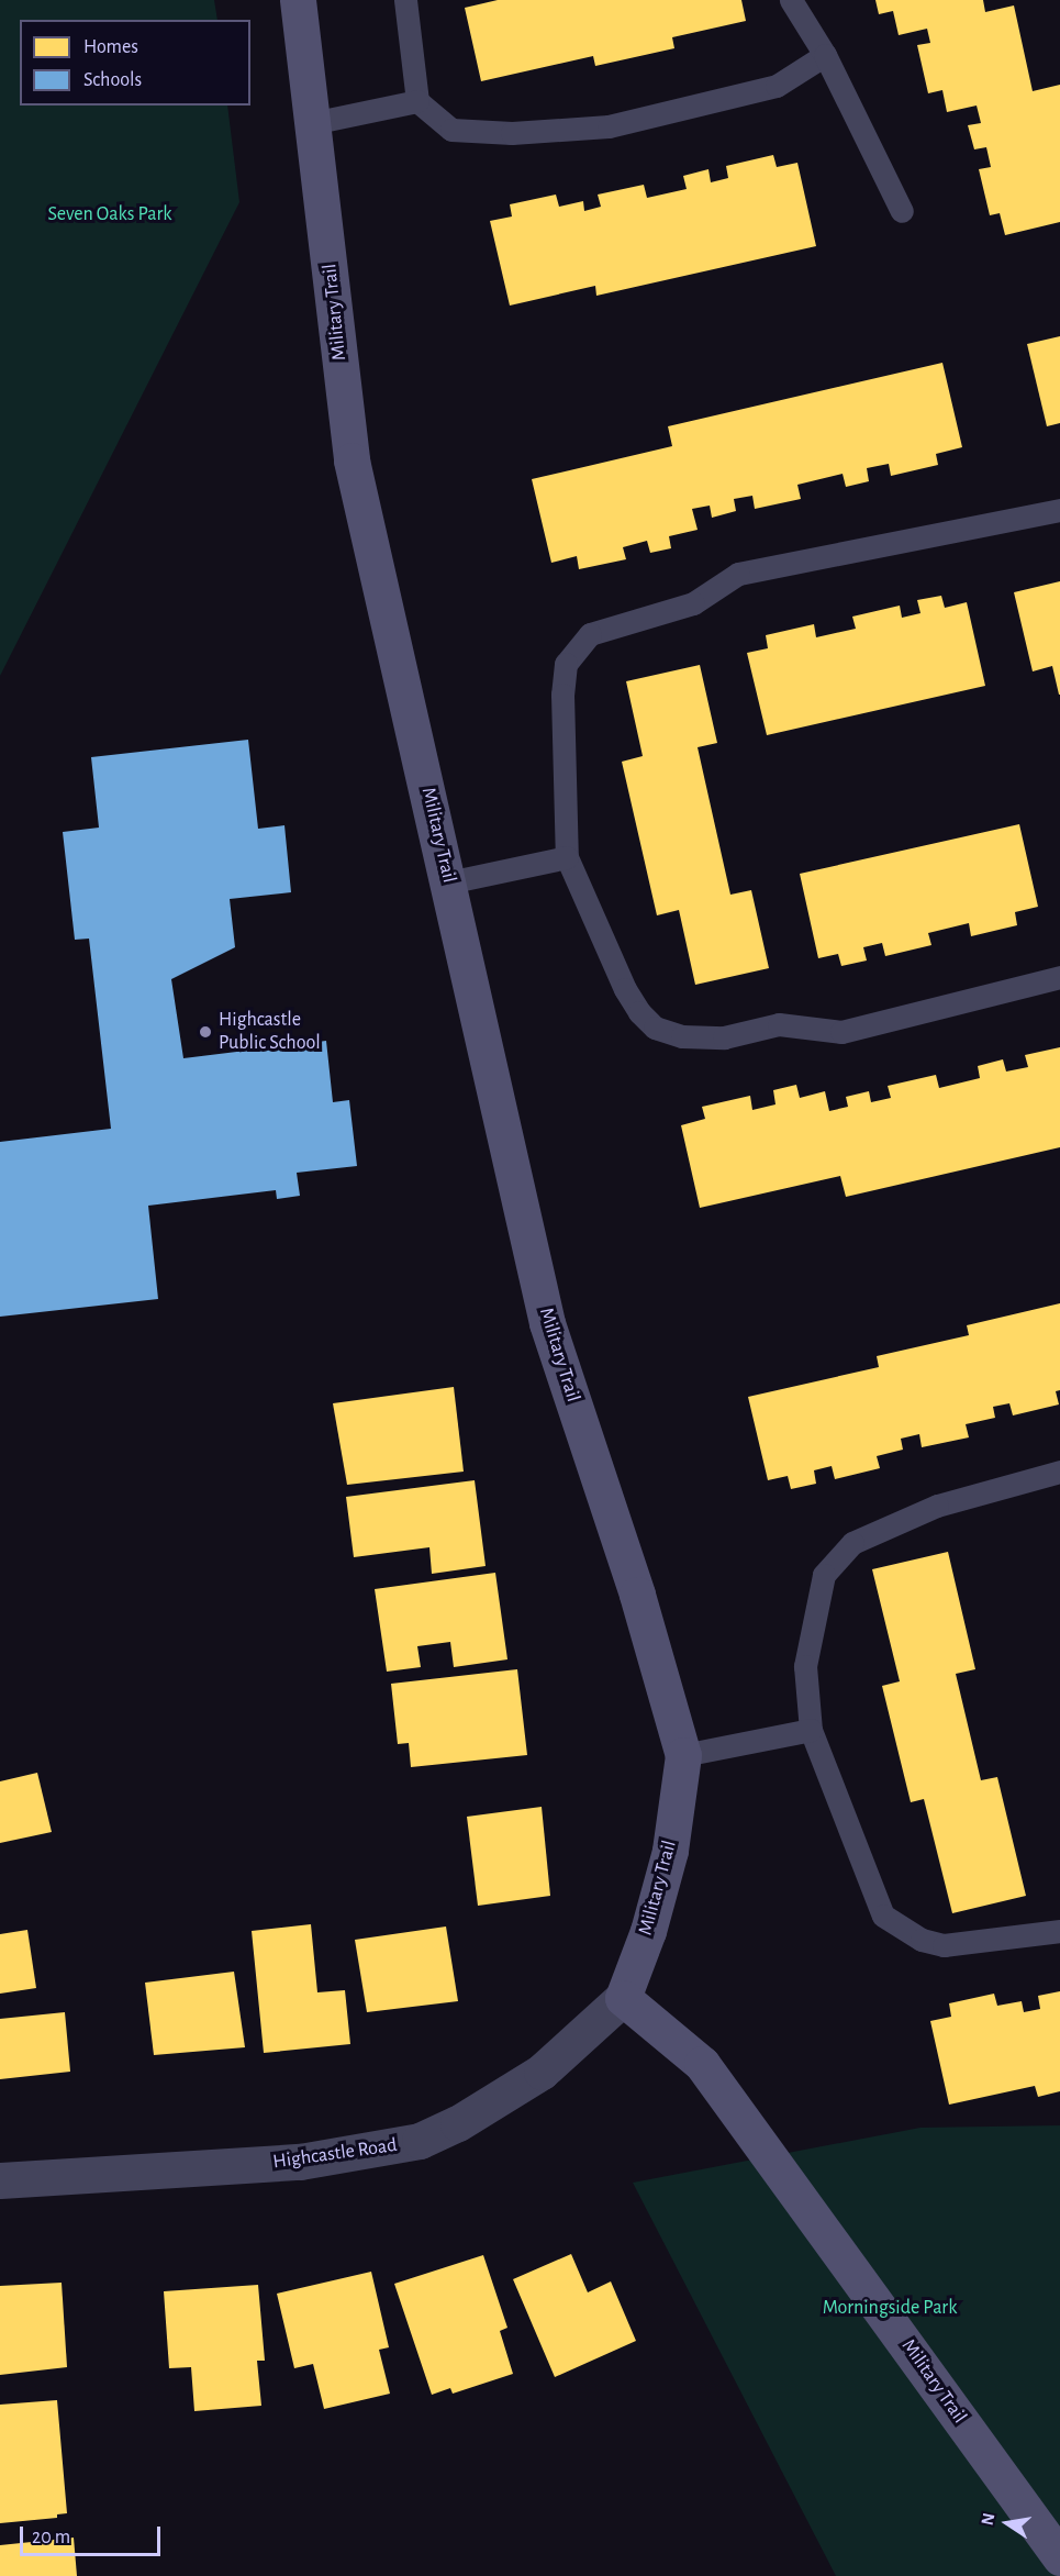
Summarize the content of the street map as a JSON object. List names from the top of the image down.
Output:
{
  "streets": {
    "street": ["Military Trail", "Highcastle Road"]
  },
  "crossings": [
    ["Military Trail", "Highcastle Road"]
  ],
  "parks": ["Seven Oaks Park", "Morningside Park"],
  "places": ["Highcastle Public School"],
  "legend": ["Homes", "Schools"],
  "scale_bar": "20 m",
  "north": "left"
}
